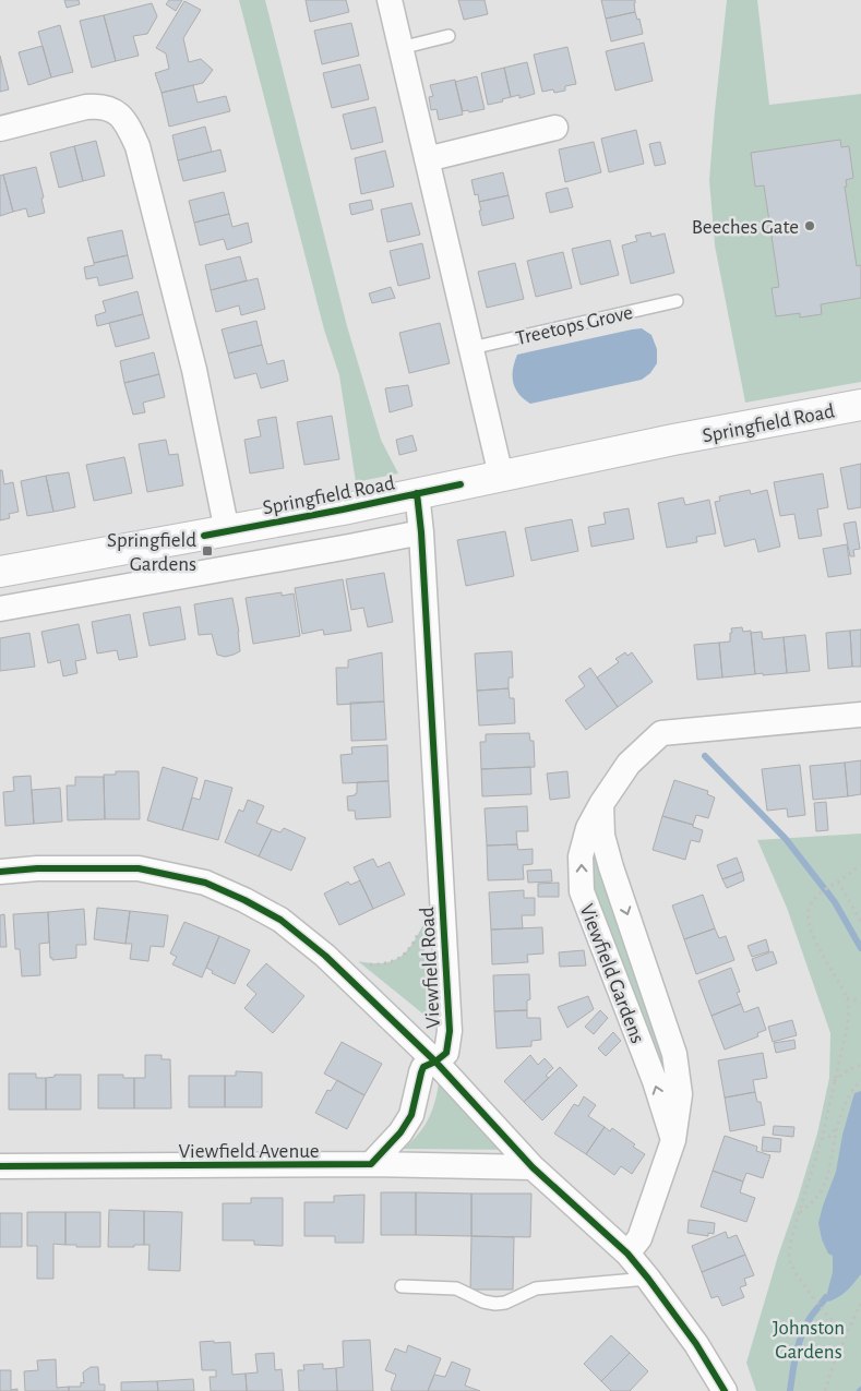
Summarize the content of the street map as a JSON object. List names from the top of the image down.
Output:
{
  "streets": {
    "street": [
      "Springfield Road",
      "Viewfield Road",
      "Viewfield Gardens",
      "Viewfield Avenue"
    ],
    "lane": ["Treetops Grove"]
  },
  "crossings": [
    ["Springfield Road", "Viewfield Road"]
  ],
  "parks": ["Johnston Gardens"],
  "places": {
    "other": ["Beeches Gate"],
    "transit": ["Springfield Gardens"]
  }
}
